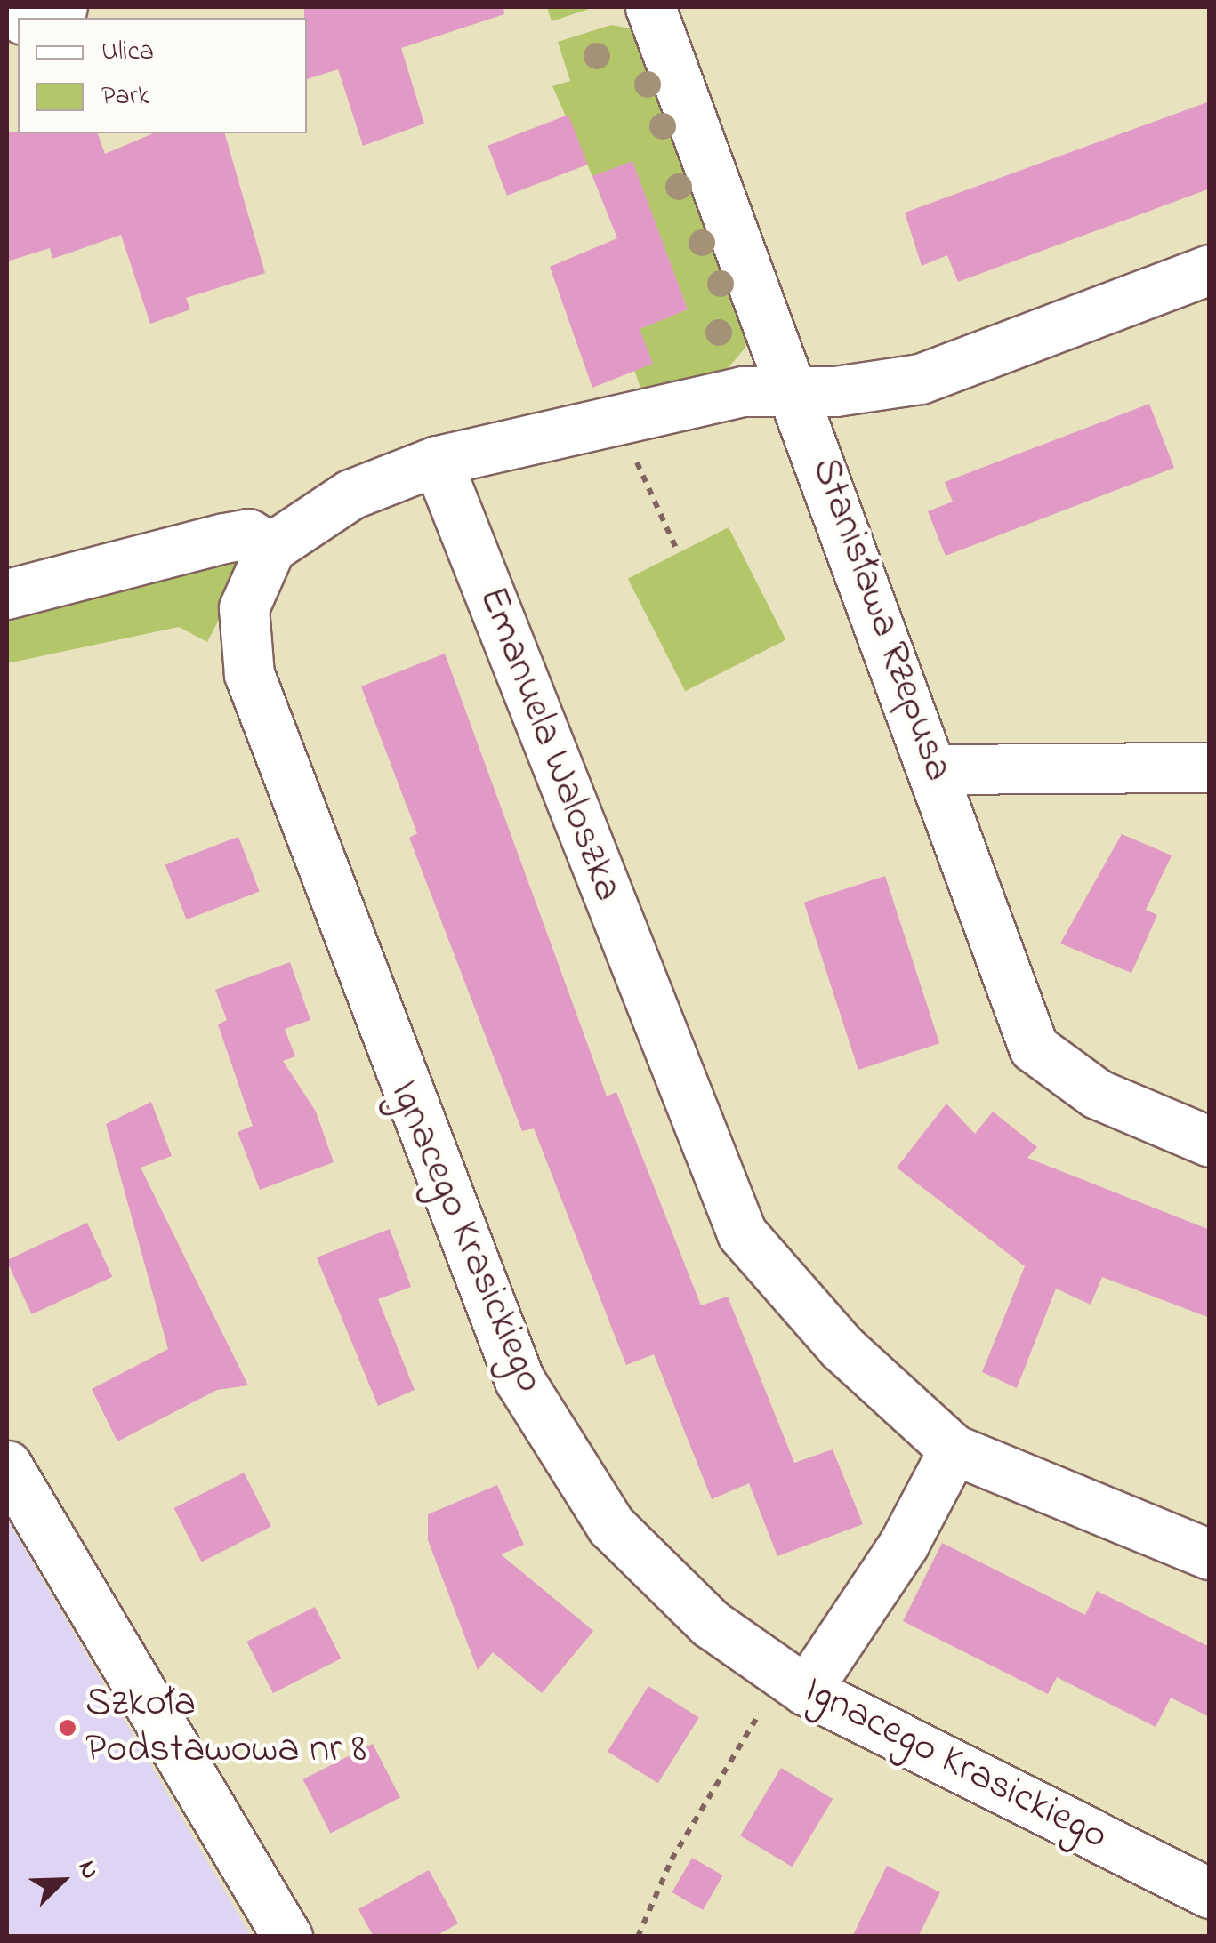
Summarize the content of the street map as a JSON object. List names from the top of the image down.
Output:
{
  "streets": {
    "street": ["Stanisława Rzepusa", "Emanuela Waloszka", "Ignacego Krasickiego"]
  },
  "places": ["Szkoła Podstawowa nr 8"],
  "legend": ["Ulica", "Park"],
  "north": "top right"
}
